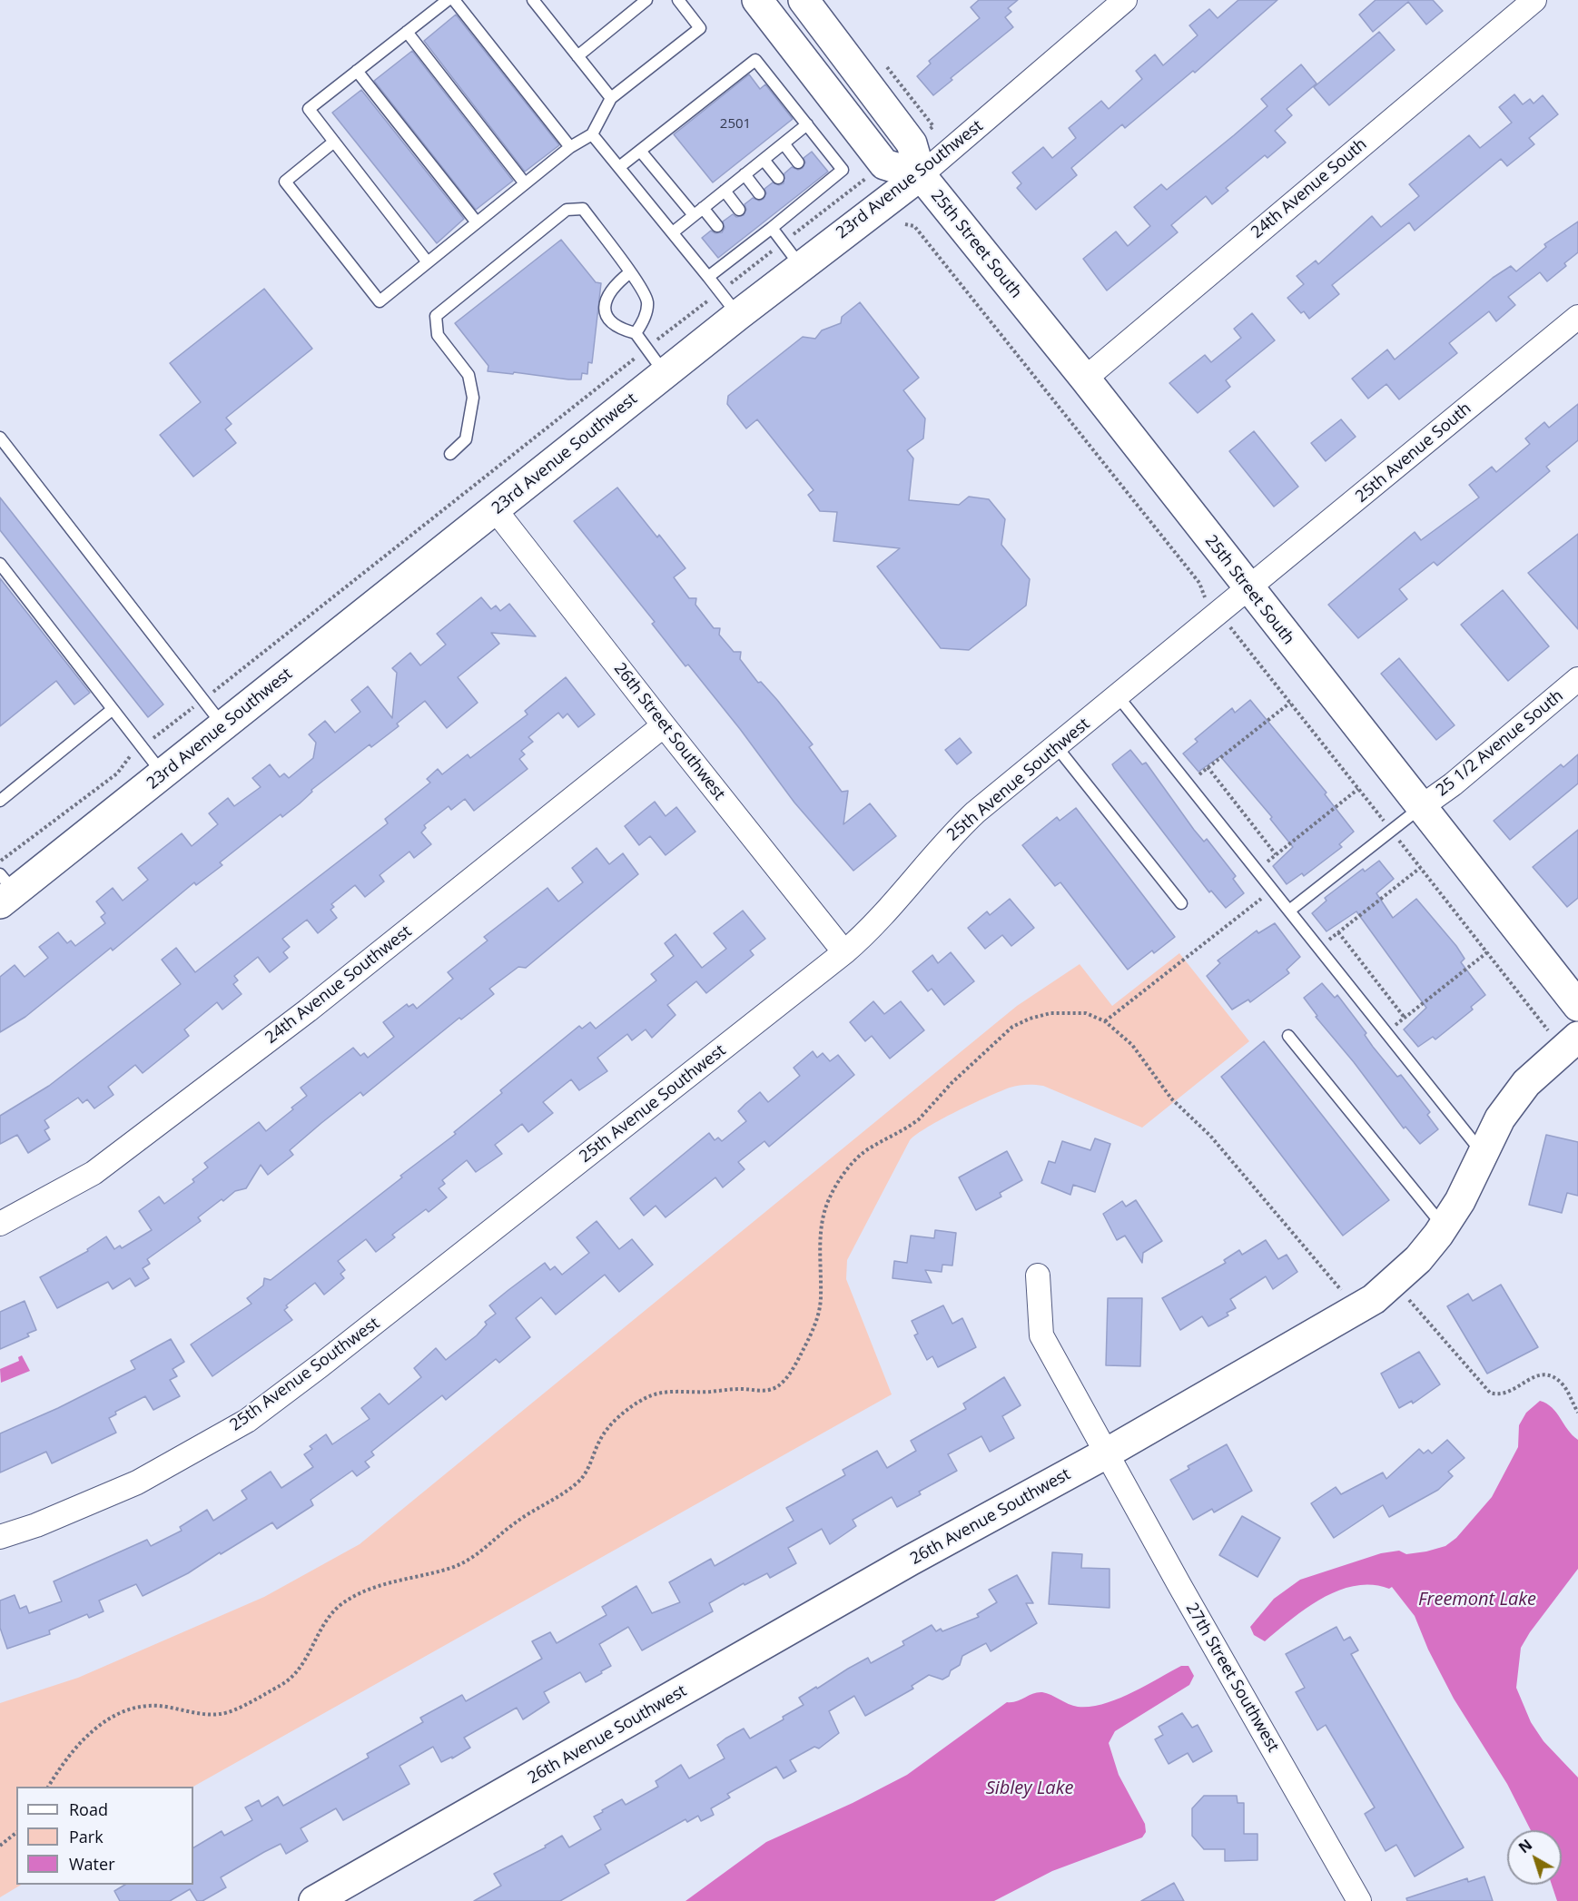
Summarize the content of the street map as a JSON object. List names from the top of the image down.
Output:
{
  "streets": {
    "street": [
      "23rd Avenue Southwest",
      "24th Avenue South",
      "25th Street South",
      "25th Avenue South",
      "26th Street Southwest",
      "25 1/2 Avenue South",
      "25th Avenue Southwest",
      "24th Avenue Southwest",
      "26th Avenue Southwest",
      "27th Street Southwest"
    ]
  },
  "crossings": [
    ["23rd Avenue Southwest", "25th Street South"],
    ["23rd Avenue Southwest", "26th Street Southwest"],
    ["24th Avenue South", "25th Street South"],
    ["25th Street South", "25th Avenue South"],
    ["25th Street South", "25 1/2 Avenue South"],
    ["25th Street South", "25th Avenue Southwest"],
    ["25th Avenue South", "25th Avenue Southwest"],
    ["26th Street Southwest", "25th Avenue Southwest"],
    ["26th Street Southwest", "24th Avenue Southwest"],
    ["26th Avenue Southwest", "27th Street Southwest"]
  ],
  "water": ["Freemont Lake", "Sibley Lake"],
  "house_numbers": ["2501"],
  "legend": ["Road", "Park", "Water"],
  "north": "top left"
}
